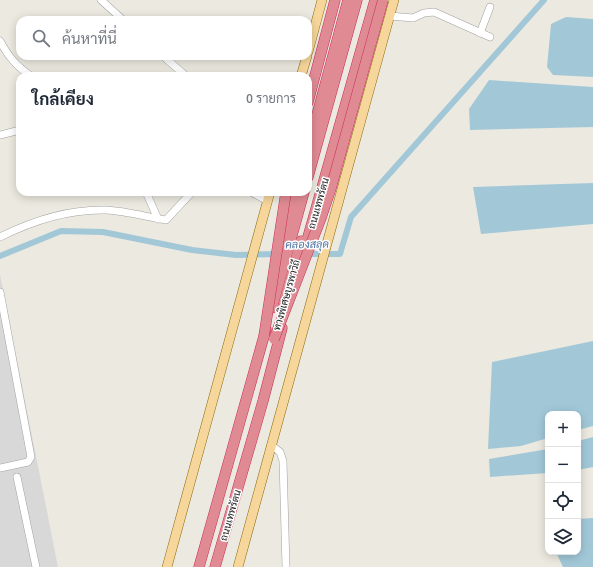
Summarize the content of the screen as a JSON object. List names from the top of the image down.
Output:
{
  "streets": {
    "highway": ["ถนนเทพรัตน", "ทางพิเศษบูรพาวิถี"]
  },
  "water": ["คลองสลุด"],
  "page": {
    "search": "ค้นหาที่นี่",
    "heading": ["ใกล้เคียง", "0 รายการ"],
    "map_buttons": ["+", "−"]
  }
}
